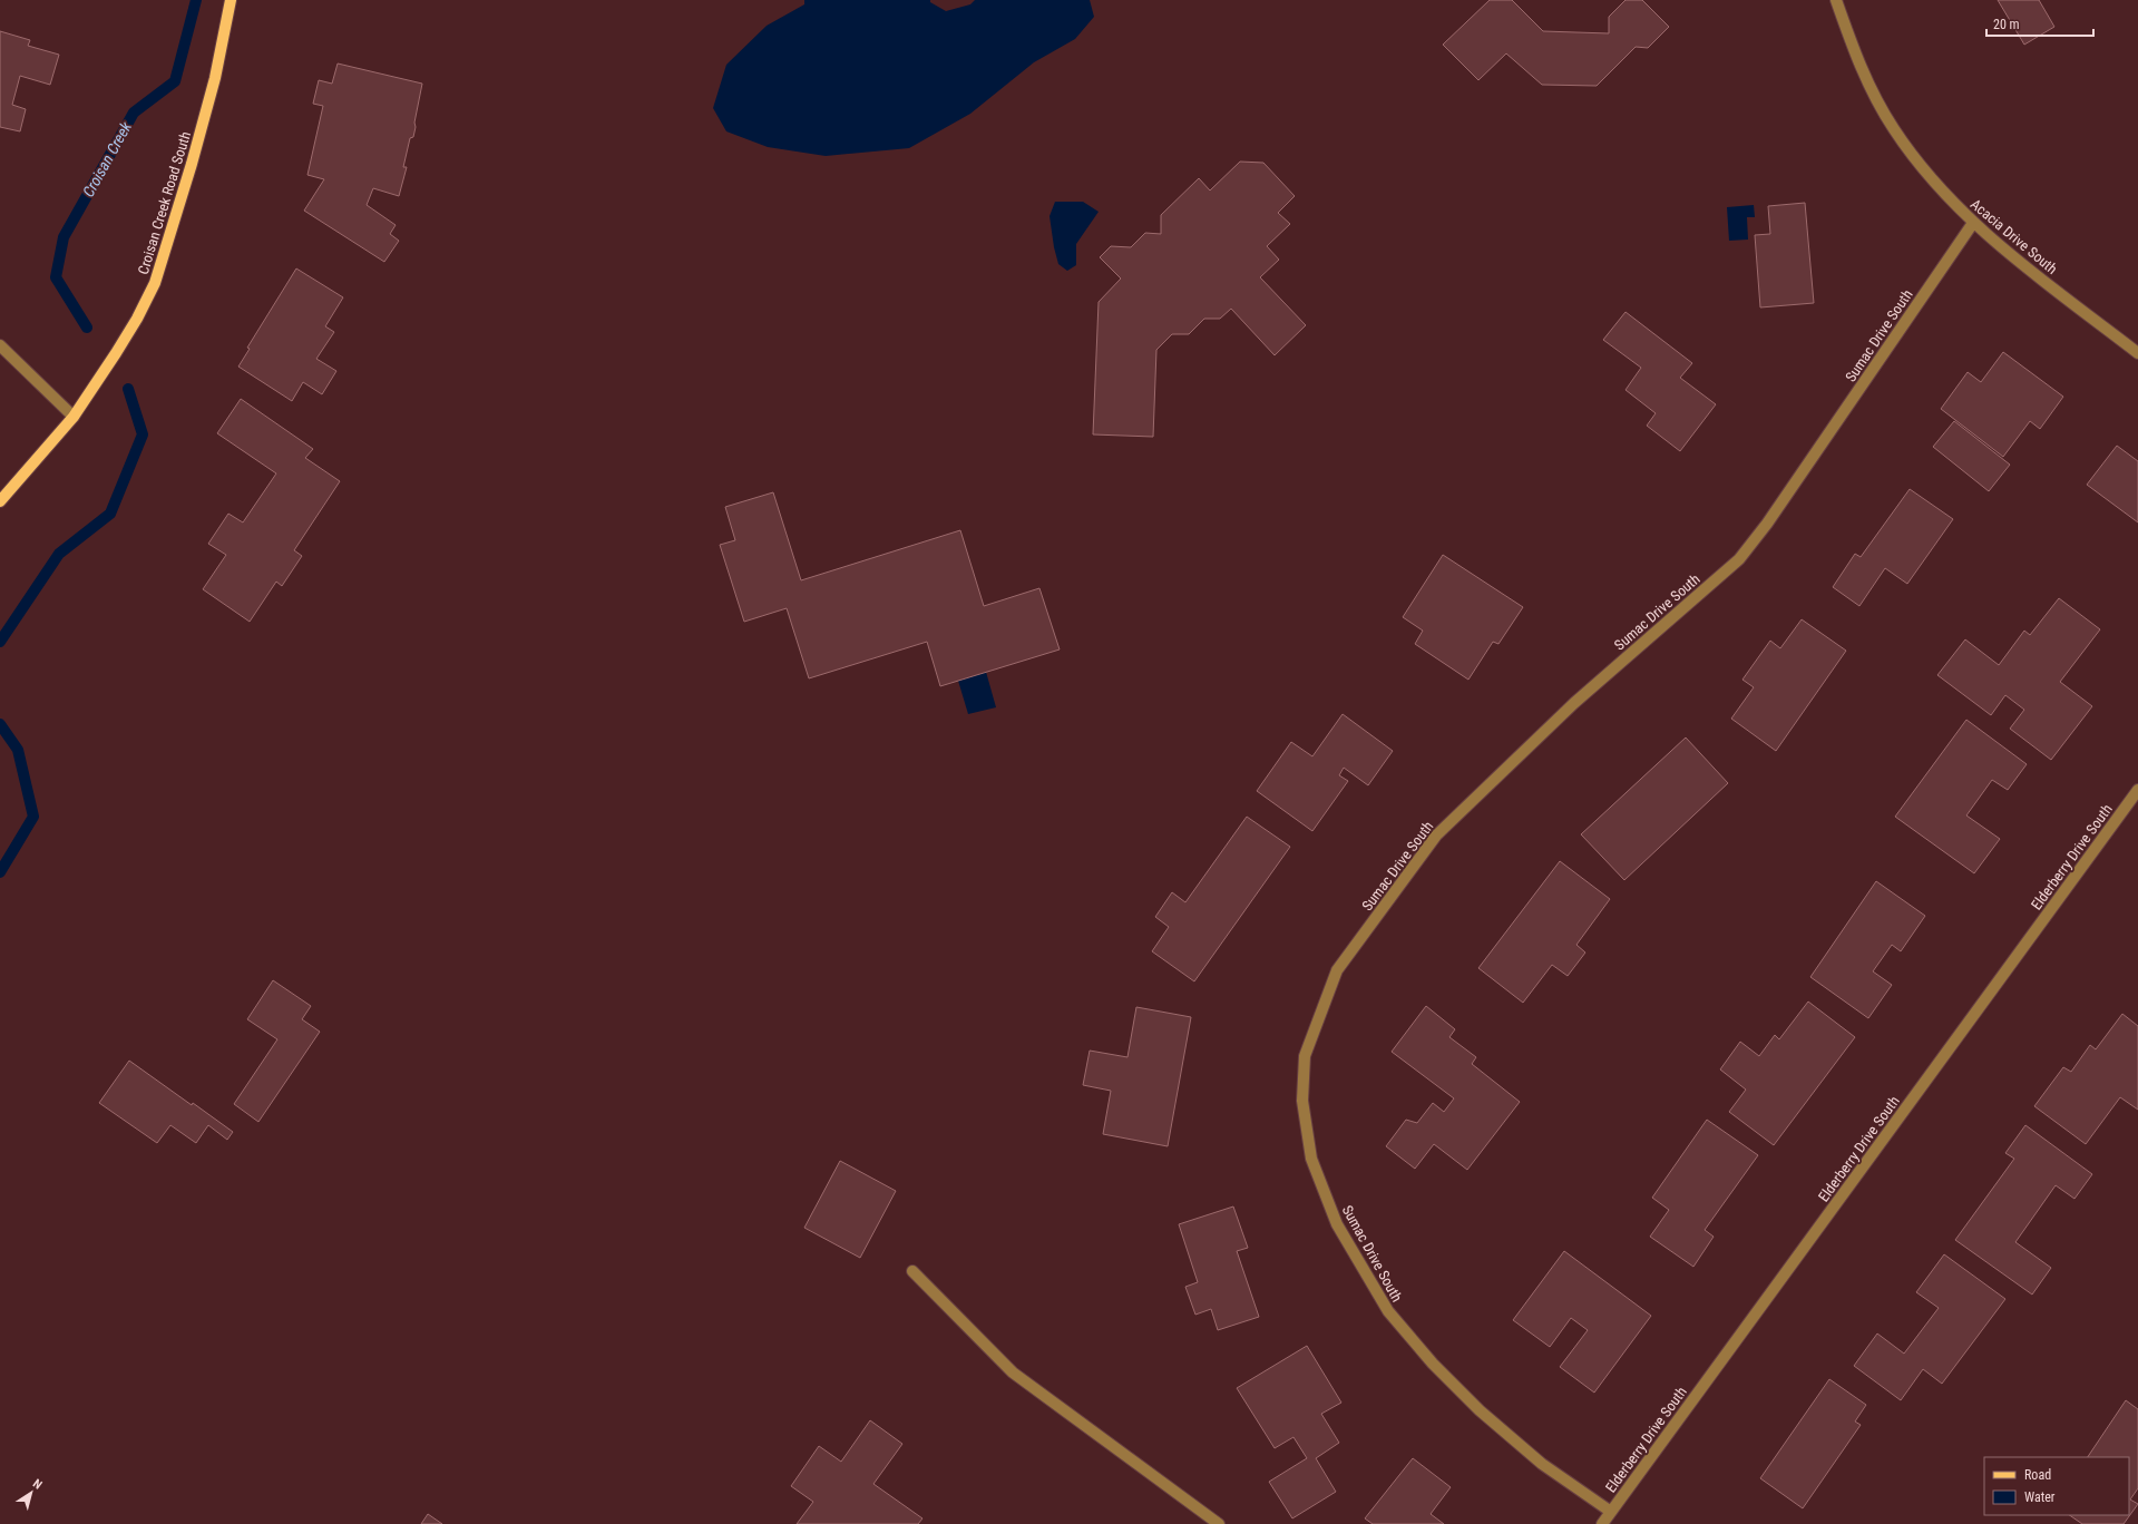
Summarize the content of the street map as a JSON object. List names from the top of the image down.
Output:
{
  "streets": {
    "main road": ["Croisan Creek Road South"],
    "street": ["Acacia Drive South", "Sumac Drive South", "Elderberry Drive South"]
  },
  "crossings": [
    ["Acacia Drive South", "Sumac Drive South"],
    ["Sumac Drive South", "Elderberry Drive South"]
  ],
  "water": ["Croisan Creek"],
  "legend": ["Road", "Water"],
  "scale_bar": "20 m",
  "north": "top right"
}
